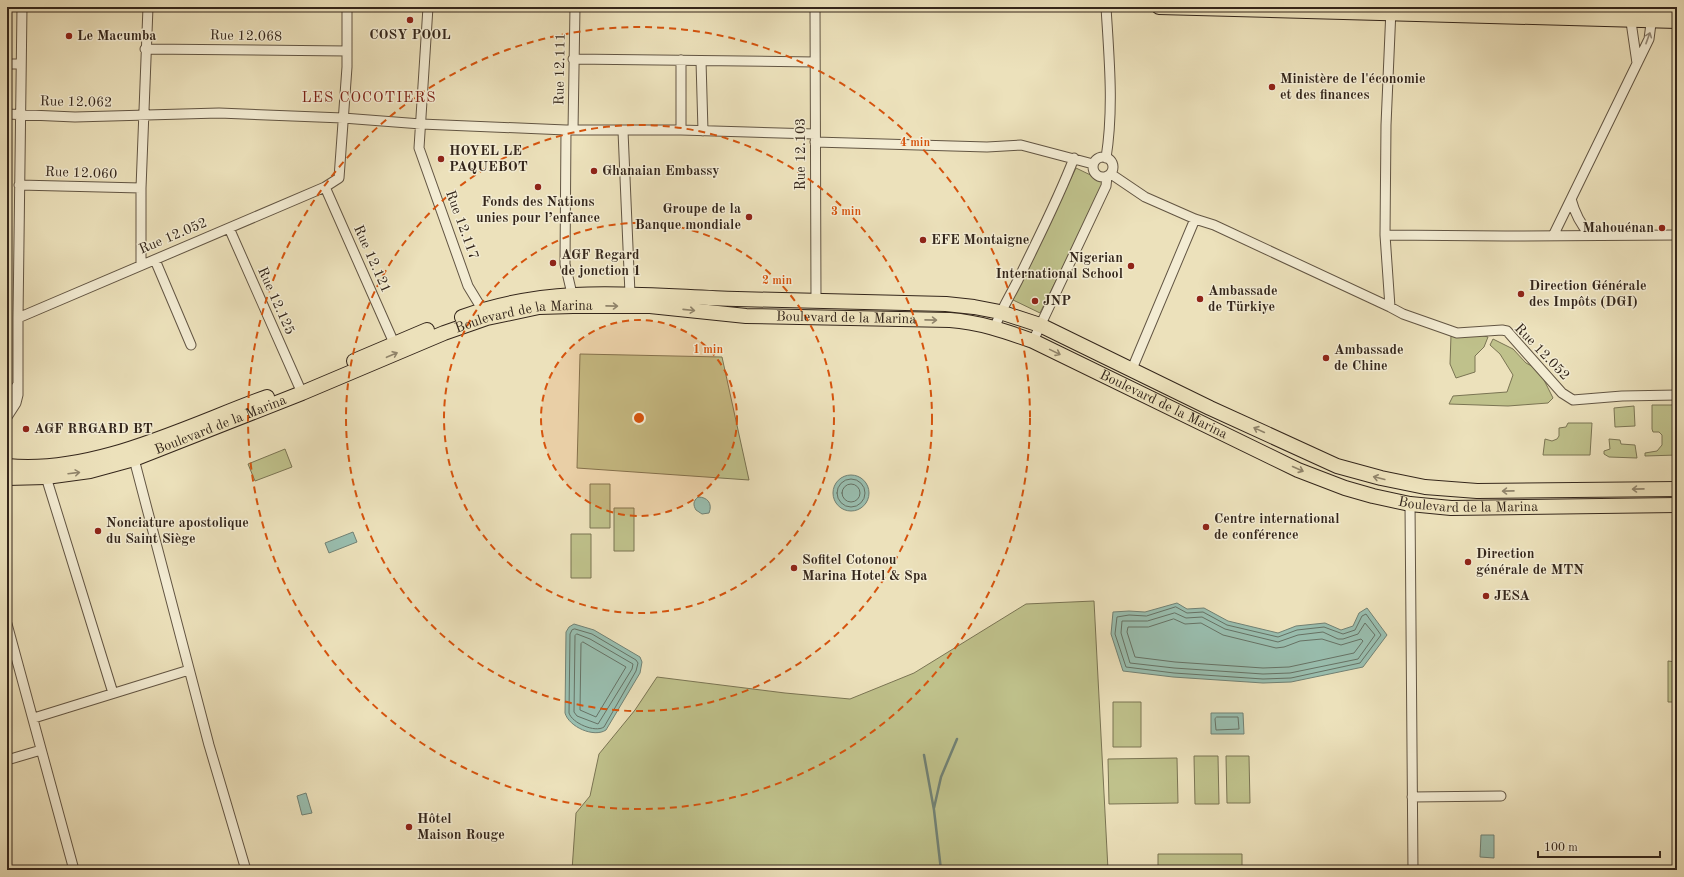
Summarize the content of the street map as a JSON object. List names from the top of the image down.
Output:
{
  "streets": {
    "main road": ["Boulevard de la Marina"],
    "street": [
      "Rue 12.068",
      "Rue 12.111",
      "Rue 12.062",
      "Rue 12.103",
      "Rue 12.060",
      "Rue 12.117",
      "Rue 12.052",
      "Rue 12.121",
      "Rue 12.125"
    ]
  },
  "crossings": [
    ["Rue 12.111", "Rue 12.062"],
    ["Rue 12.111", "Boulevard de la Marina"],
    ["Rue 12.062", "Rue 12.103"],
    ["Rue 12.062", "Rue 12.117"],
    ["Rue 12.062", "Rue 12.052"],
    ["Rue 12.103", "Boulevard de la Marina"],
    ["Rue 12.117", "Boulevard de la Marina"],
    ["Rue 12.052", "Rue 12.121"],
    ["Rue 12.052", "Rue 12.125"],
    ["Rue 12.121", "Boulevard de la Marina"],
    ["Rue 12.125", "Boulevard de la Marina"]
  ],
  "districts": ["LES COCOTIERS"],
  "places": [
    "COSY POOL",
    "Le Macumba",
    "Ministère de l'économie et des finances",
    "HOYEL LE PAQUEBOT",
    "Ghanaian Embassy",
    "Fonds des Nations unies pour l’enfance",
    "Groupe de la Banque mondiale",
    "Mahouénan",
    "EFE Montaigne",
    "AGF Regard de jonction 1",
    "Nigerian International School",
    "Direction Générale des Impôts (DGI)",
    "Ambassade de Türkiye",
    "JNP",
    "Ambassade de Chine",
    "AGF RRGARD BT",
    "Centre international de conférence",
    "Nonciature apostolique du Saint Siège",
    "Direction générale de MTN",
    "Sofitel Cotonou Marina Hotel & Spa",
    "JESA",
    "Hôtel Maison Rouge"
  ],
  "scale_bar": "100 m",
  "rings": [
    "4 min",
    "3 min",
    "2 min",
    "1 min"
  ]
}
